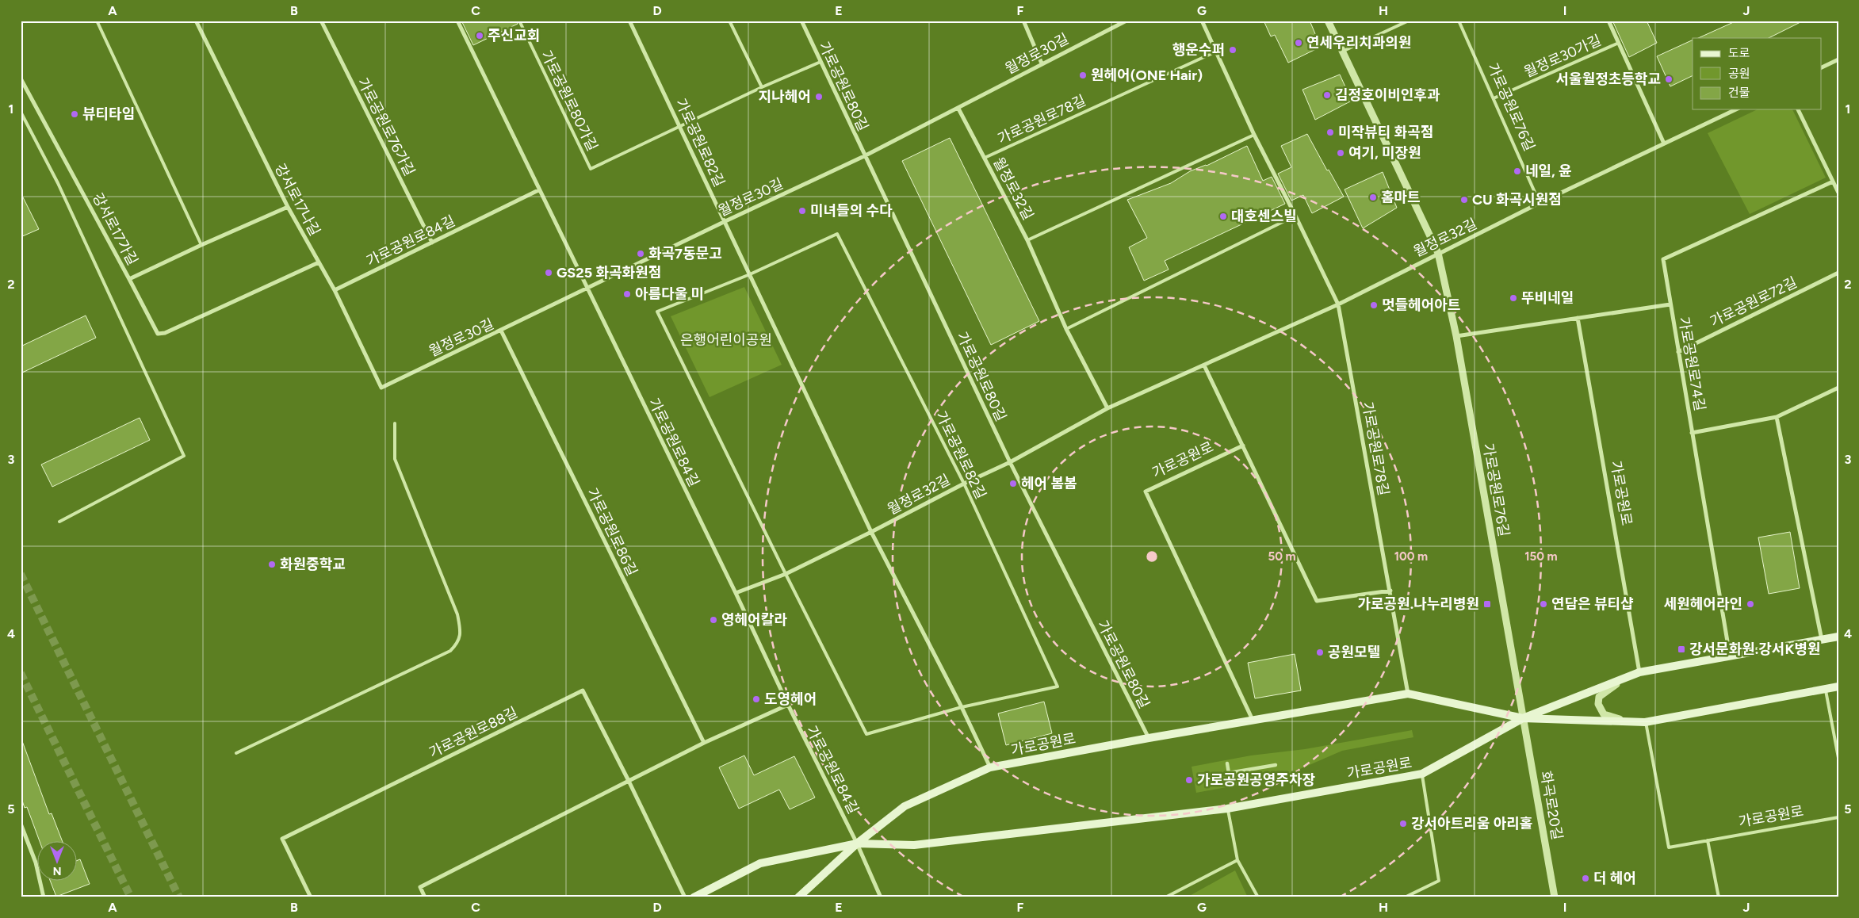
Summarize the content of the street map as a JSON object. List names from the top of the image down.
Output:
{
  "streets": {
    "main road": ["가로공원로"],
    "street": [
      "월정로30길",
      "월정로30가길",
      "가로공원로80길",
      "가로공원로76길",
      "가로공원로78길",
      "가로공원로76가길",
      "가로공원로82길",
      "월정로32길",
      "강서로17나길",
      "강서로17가길",
      "가로공원로84길",
      "가로공원로72길",
      "가로공원로74길",
      "가로공원로86길",
      "가로공원로88길",
      "화곡로20길"
    ],
    "lane": ["가로공원로80가길"]
  },
  "crossings": [
    ["월정로30길", "가로공원로80길"],
    ["월정로30길", "가로공원로82길"],
    ["월정로30길", "월정로32길"],
    ["월정로30길", "강서로17나길"],
    ["월정로30길", "가로공원로84길"],
    ["월정로30길", "가로공원로86길"],
    ["월정로30가길", "가로공원로76길"],
    ["월정로30가길", "월정로32길"],
    ["가로공원로80길", "가로공원로80가길"],
    ["가로공원로80길", "월정로32길"],
    ["가로공원로80길", "가로공원로"],
    ["가로공원로80가길", "가로공원로82길"],
    ["가로공원로76길", "월정로32길"],
    ["가로공원로76길", "가로공원로"],
    ["가로공원로76길", "화곡로20길"],
    ["가로공원로78길", "월정로32길"],
    ["가로공원로78길", "가로공원로"],
    ["가로공원로76가길", "가로공원로84길"],
    ["가로공원로82길", "월정로32길"],
    ["가로공원로82길", "가로공원로"],
    ["월정로32길", "가로공원로84길"],
    ["강서로17나길", "강서로17가길"],
    ["강서로17나길", "가로공원로84길"],
    ["가로공원로84길", "가로공원로"],
    ["가로공원로72길", "가로공원로74길"],
    ["가로공원로74길", "가로공원로"],
    ["가로공원로", "화곡로20길"]
  ],
  "parks": ["은행어린이공원"],
  "places": {
    "other": [
      "주신교회",
      "연세우리치과의원",
      "행운수퍼",
      "원헤어(ONE Hair)",
      "서울월정초등학교",
      "김정호이비인후과",
      "지나헤어",
      "뷰티타임",
      "미작뷰티 화곡점",
      "여기, 미장원",
      "네일, 윤",
      "홈마트",
      "CU 화곡시원점",
      "미녀들의 수다",
      "대호센스빌",
      "화곡7동문고",
      "GS25 화곡화원점",
      "아름다울 미",
      "뚜비네일",
      "멋들헤어아트",
      "헤어 봄봄",
      "화원중학교",
      "연담은 뷰티샵",
      "세원헤어라인",
      "영헤어칼라",
      "공원모텔",
      "도영헤어",
      "가로공원공영주차장",
      "강서아트리움 아리홀",
      "더 헤어"
    ],
    "transit": ["가로공원.나누리병원", "강서문화원.강서K병원"]
  },
  "legend": ["도로", "공원", "건물"],
  "north": "bottom",
  "grid": {
    "columns": [
      "A",
      "B",
      "C",
      "D",
      "E",
      "F",
      "G",
      "H",
      "I",
      "J"
    ],
    "rows": [
      "1",
      "2",
      "3",
      "4",
      "5"
    ]
  },
  "rings": ["50 m", "100 m", "150 m"]
}
